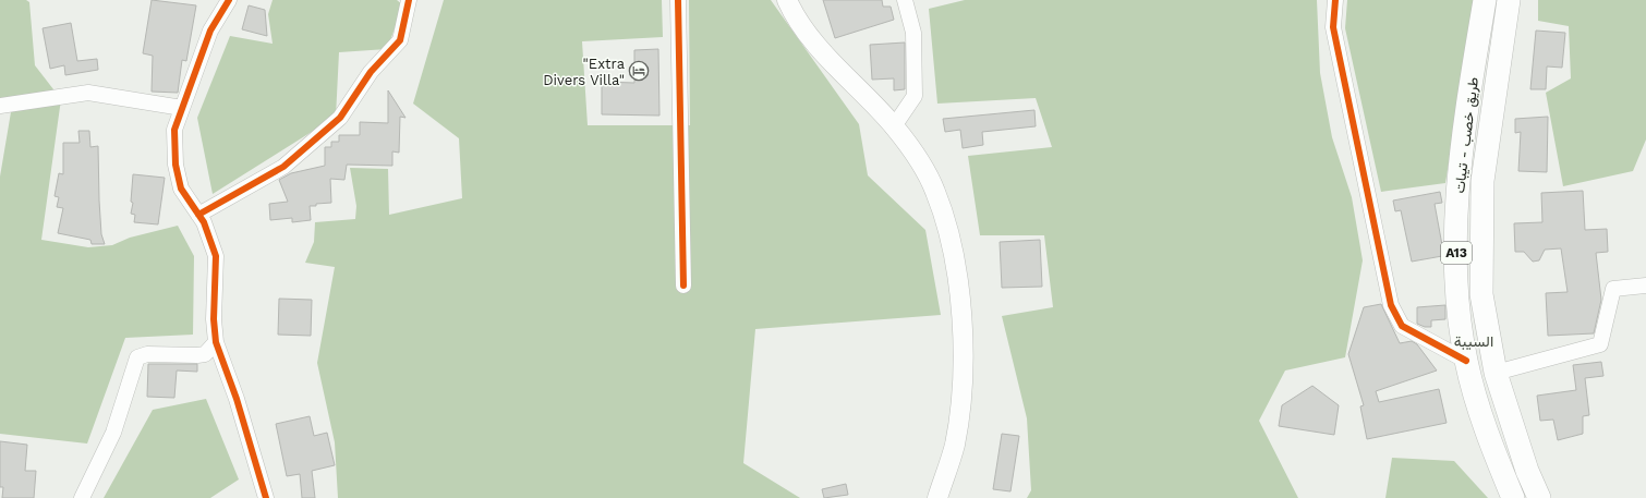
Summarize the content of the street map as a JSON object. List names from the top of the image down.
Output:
{
  "streets": {
    "highway": ["طريق خصب - تيبات", "A13"]
  },
  "districts": ["السيبة"],
  "places": {
    "hotel": ["\"Extra Divers Villa\""]
  }
}
